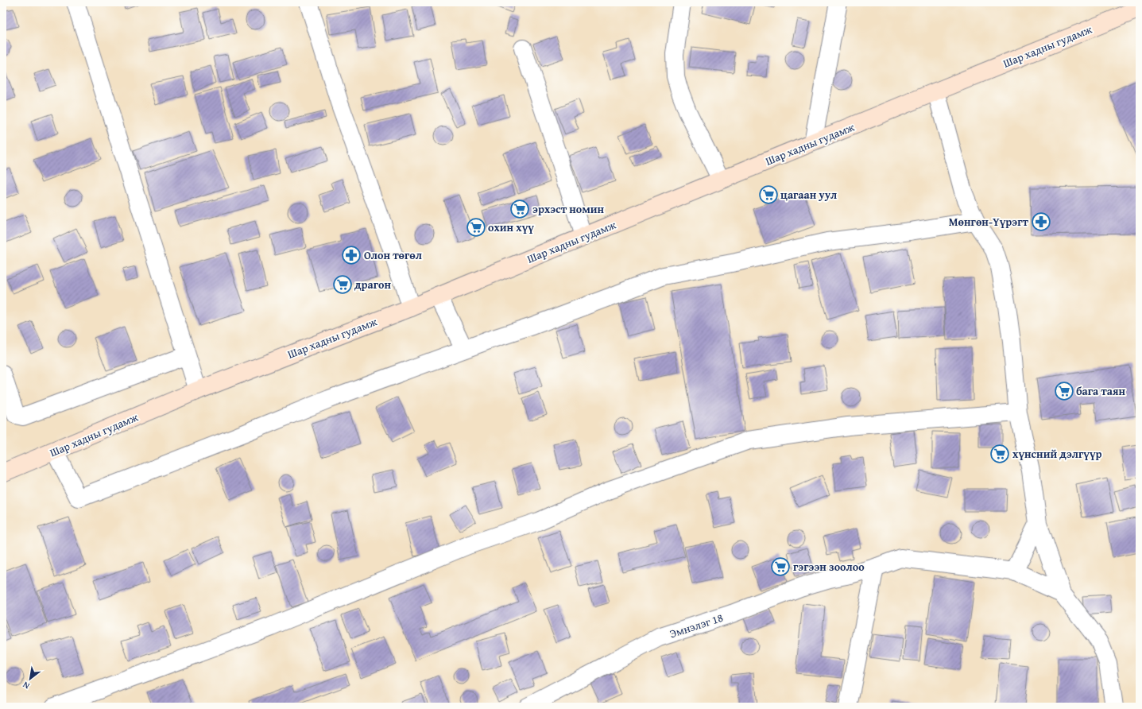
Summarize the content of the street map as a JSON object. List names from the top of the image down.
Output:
{
  "streets": {
    "main road": ["Шар хадны гудамж"],
    "street": ["Эмнэлэг 18"]
  },
  "places": {
    "supermarket": [
      "цагаан уул",
      "эрхэст номин",
      "охин хүү",
      "драгон",
      "бага таян",
      "хүнсний дэлгүүр",
      "гэгээн зоолоо"
    ],
    "pharmacy": ["Мөнгөн-Үүрэгт", "Олон төгөл"]
  },
  "north": "bottom left"
}
